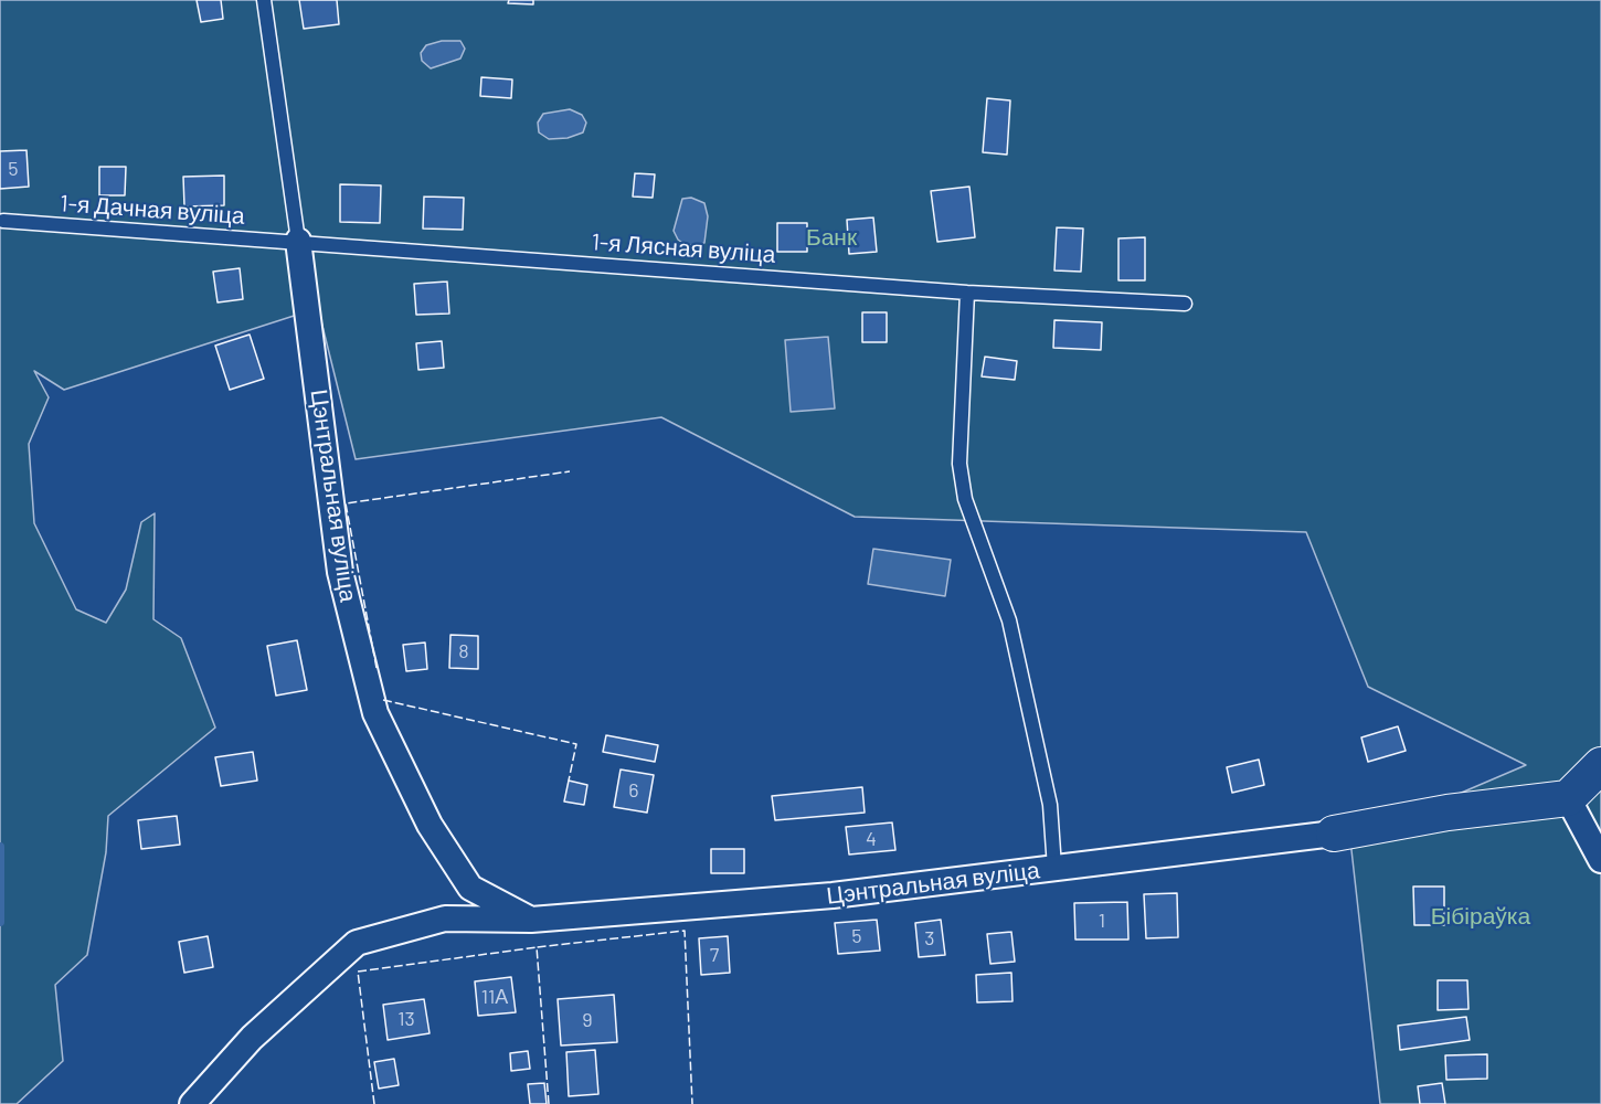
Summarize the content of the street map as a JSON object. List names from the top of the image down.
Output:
{
  "streets": {
    "street": ["Цэнтральная вуліца"],
    "lane": ["1-я Дачная вуліца", "1-я Лясная вуліца"]
  },
  "crossings": [
    ["1-я Дачная вуліца", "1-я Лясная вуліца"],
    ["1-я Дачная вуліца", "Цэнтральная вуліца"],
    ["1-я Лясная вуліца", "Цэнтральная вуліца"]
  ],
  "parks": ["Банк", "Бібіраўка"],
  "house_numbers": [
    "5",
    "8",
    "6",
    "4",
    "1",
    "5",
    "3",
    "7",
    "11А",
    "13",
    "9"
  ]
}
